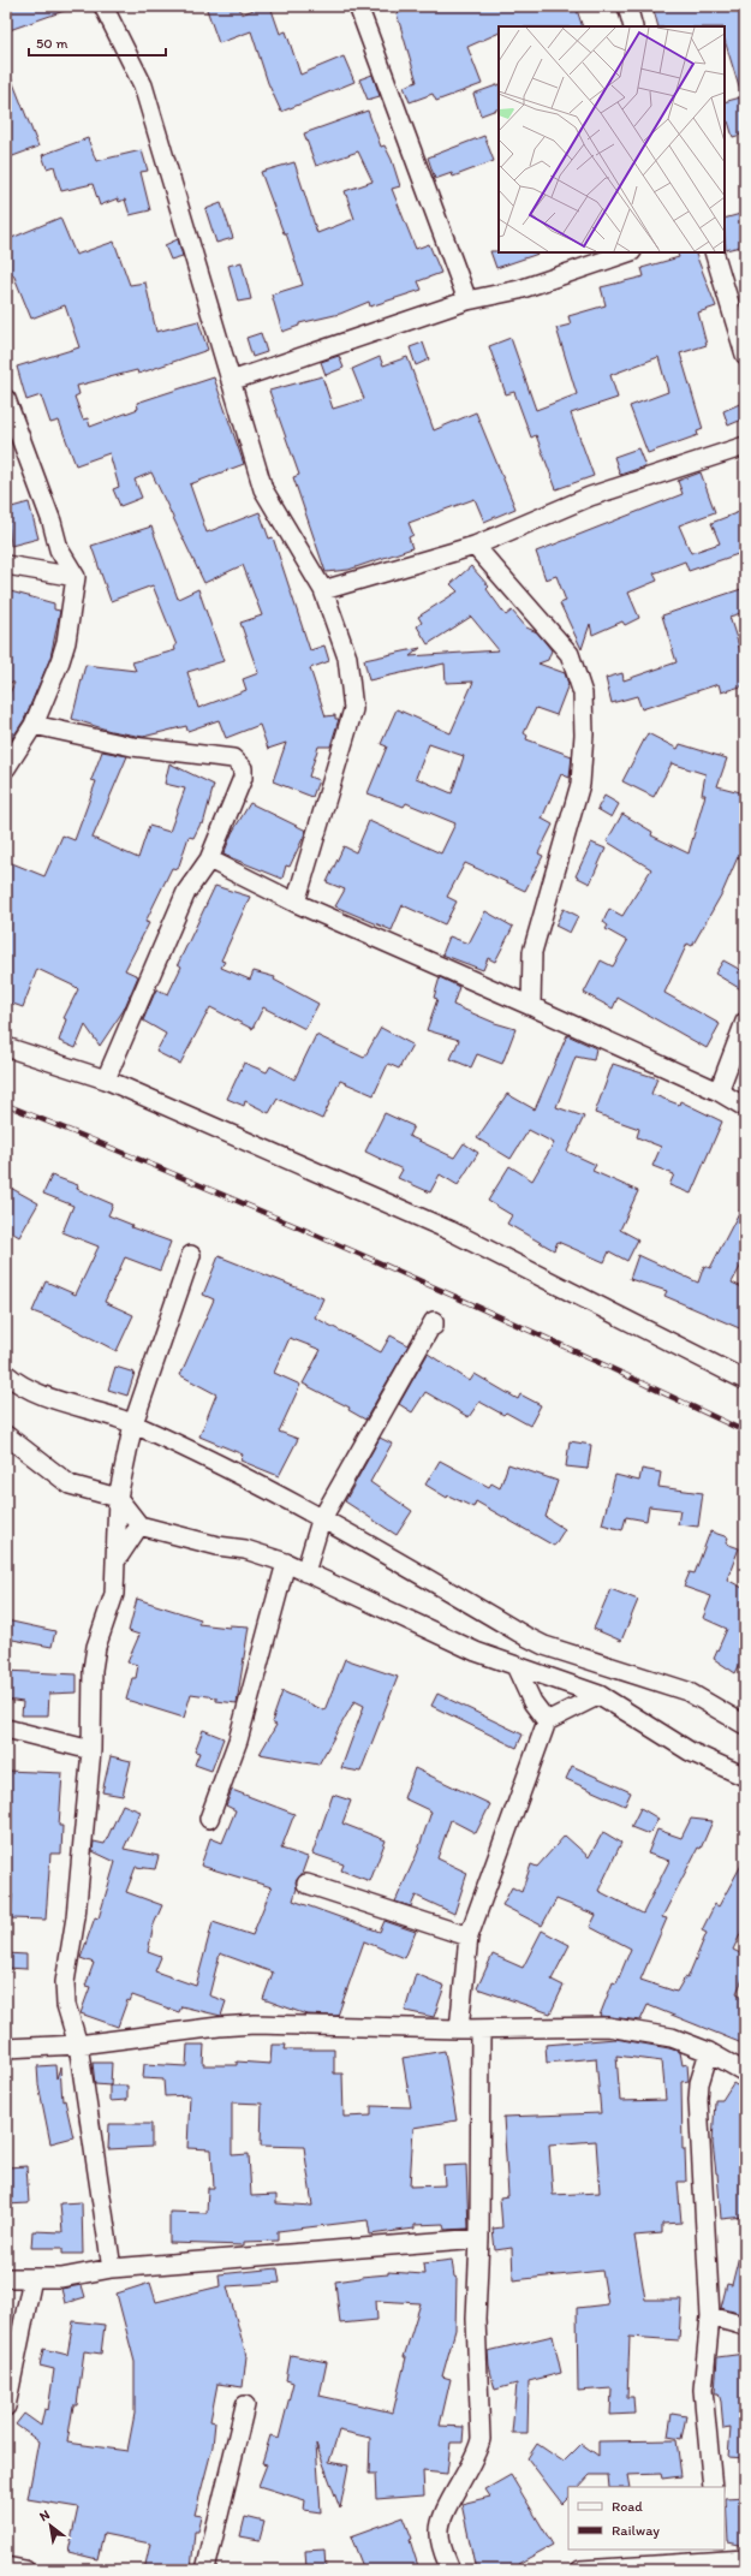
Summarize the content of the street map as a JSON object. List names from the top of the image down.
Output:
{
  "legend": ["Road", "Railway"],
  "scale_bar": "50 m",
  "north": "top left"
}
